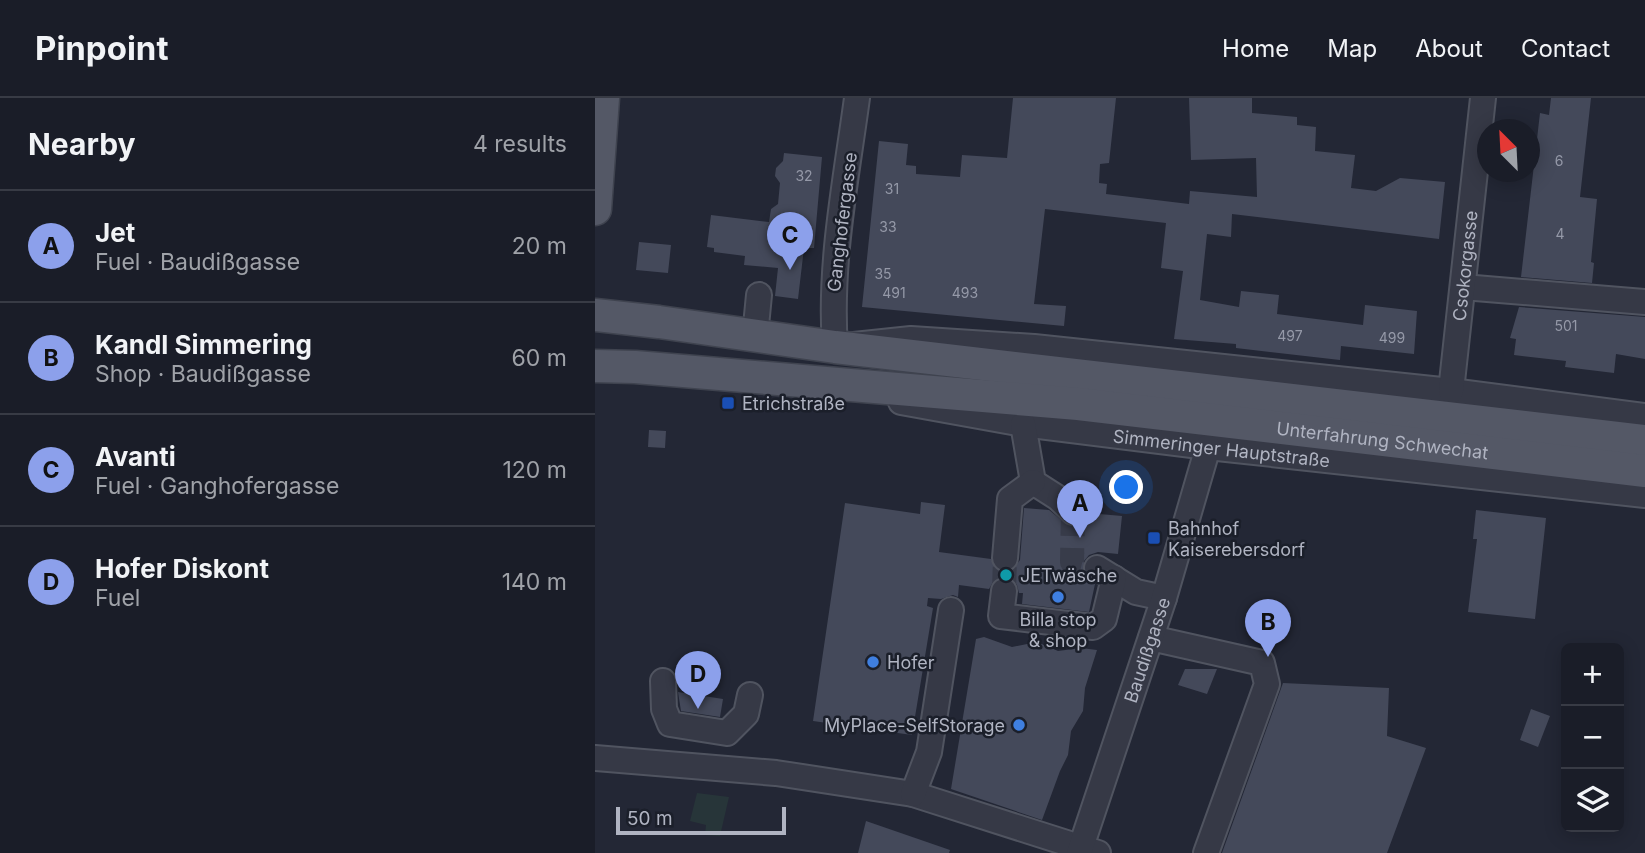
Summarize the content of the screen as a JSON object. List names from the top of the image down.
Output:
{
  "streets": {
    "main road": ["Unterfahrung Schwechat", "Simmeringer Hauptstraße"],
    "street": ["Ganghofergasse", "Csokorgasse", "Baudißgasse"]
  },
  "crossings": [
    ["Unterfahrung Schwechat", "Simmeringer Hauptstraße"],
    ["Simmeringer Hauptstraße", "Baudißgasse"]
  ],
  "places": {
    "transit": ["Etrichstraße", "Bahnhof Kaiserebersdorf"],
    "other": [
      "JETwäsche",
      "Billa stop & shop",
      "Hofer",
      "MyPlace-SelfStorage"
    ]
  },
  "house_numbers": [
    "6",
    "32",
    "31",
    "33",
    "4",
    "35",
    "491",
    "493",
    "501",
    "497",
    "499"
  ],
  "scale_bar": "50 m",
  "north": "top left",
  "page": {
    "header": "Pinpoint",
    "nav": [
      "Home",
      "Map",
      "About",
      "Contact"
    ],
    "heading": ["Nearby", "4 results"],
    "list": [
      {
        "mark": "A",
        "name": "Jet",
        "note": "Fuel · Baudißgasse",
        "value": "20 m"
      },
      {
        "mark": "B",
        "name": "Kandl Simmering",
        "note": "Shop · Baudißgasse",
        "value": "60 m"
      },
      {
        "mark": "C",
        "name": "Avanti",
        "note": "Fuel · Ganghofergasse",
        "value": "120 m"
      },
      {
        "mark": "D",
        "name": "Hofer Diskont",
        "note": "Fuel",
        "value": "140 m"
      }
    ],
    "pins": [
      "C",
      "A",
      "B",
      "D"
    ],
    "map_buttons": ["+", "−"],
    "scale": "50 m"
  }
}
